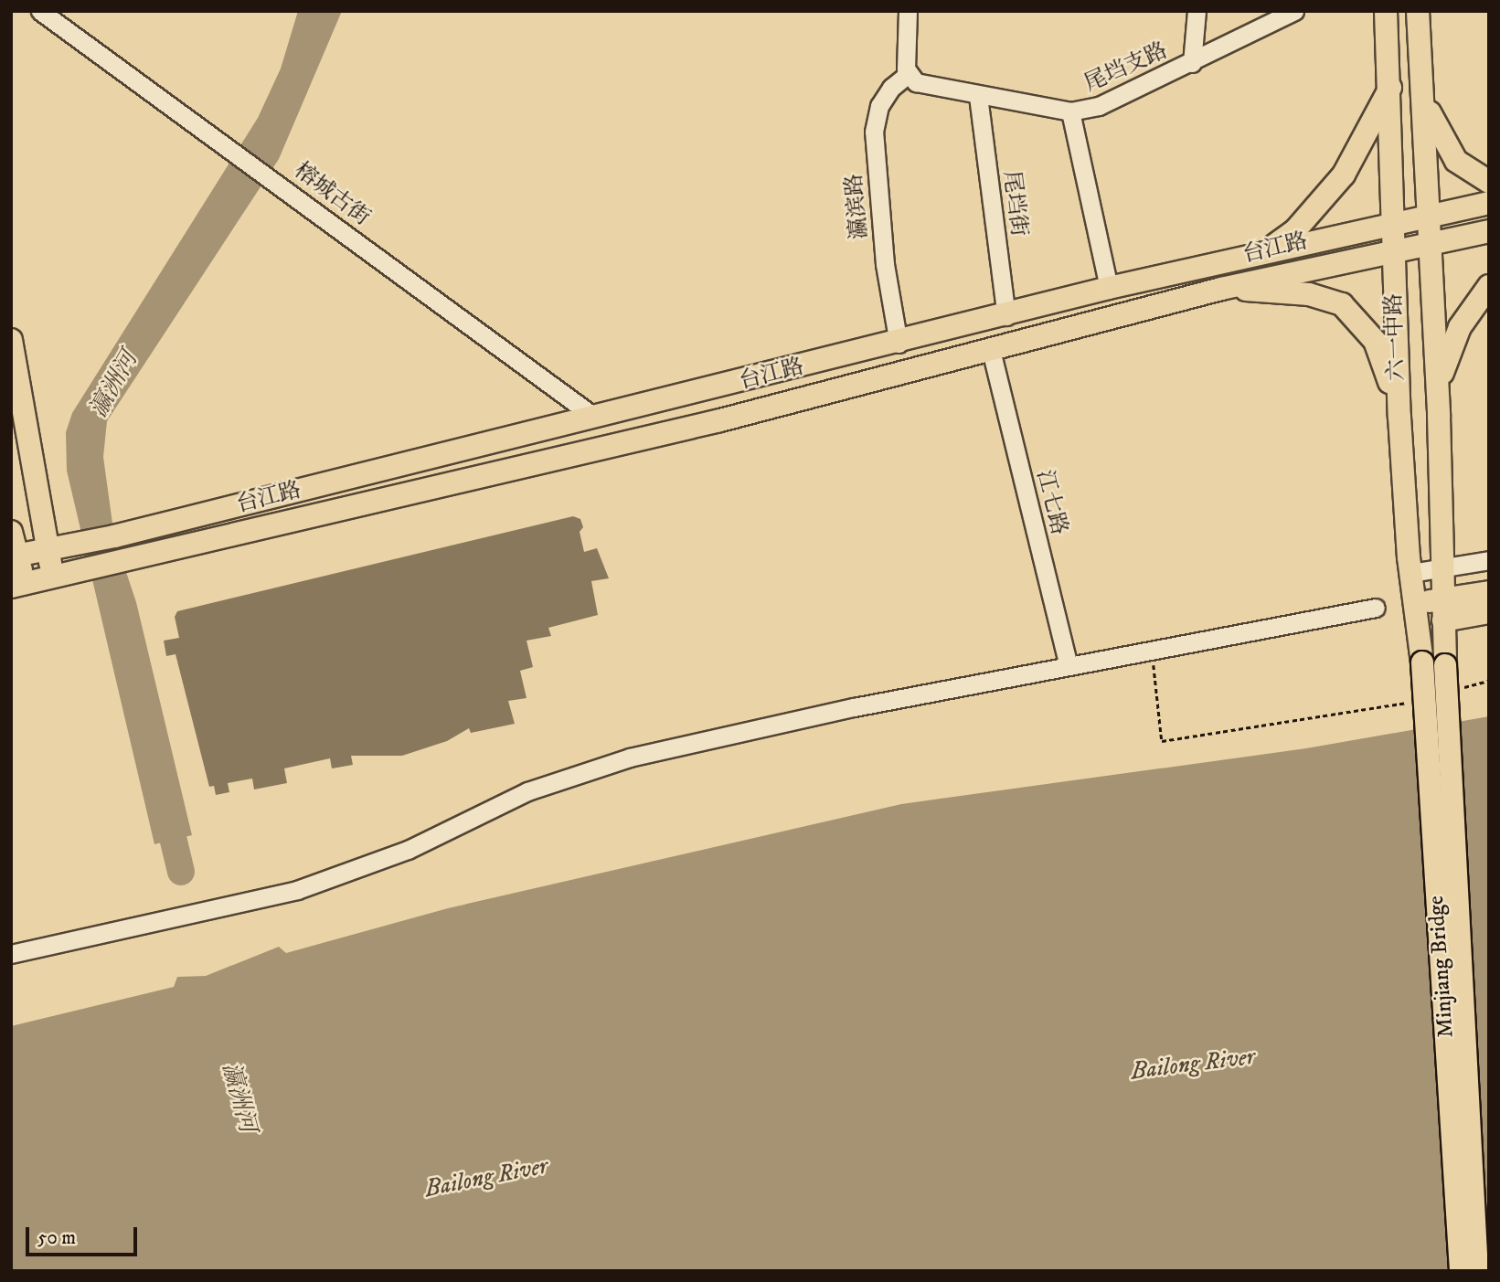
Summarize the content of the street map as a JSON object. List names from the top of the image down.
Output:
{
  "streets": {
    "main road": ["台江路", "六一中路", "Minjiang Bridge"],
    "street": [
      "尾垱支路",
      "榕城古街",
      "尾垱街",
      "瀛滨路",
      "江七路"
    ]
  },
  "crossings": [
    ["尾垱支路", "尾垱街"],
    ["尾垱支路", "瀛滨路"],
    ["榕城古街", "台江路"],
    ["尾垱街", "台江路"],
    ["瀛滨路", "台江路"],
    ["台江路", "六一中路"],
    ["台江路", "江七路"],
    ["六一中路", "Minjiang Bridge"]
  ],
  "water": ["瀛洲河", "Bailong River"],
  "scale_bar": "50 m"
}
